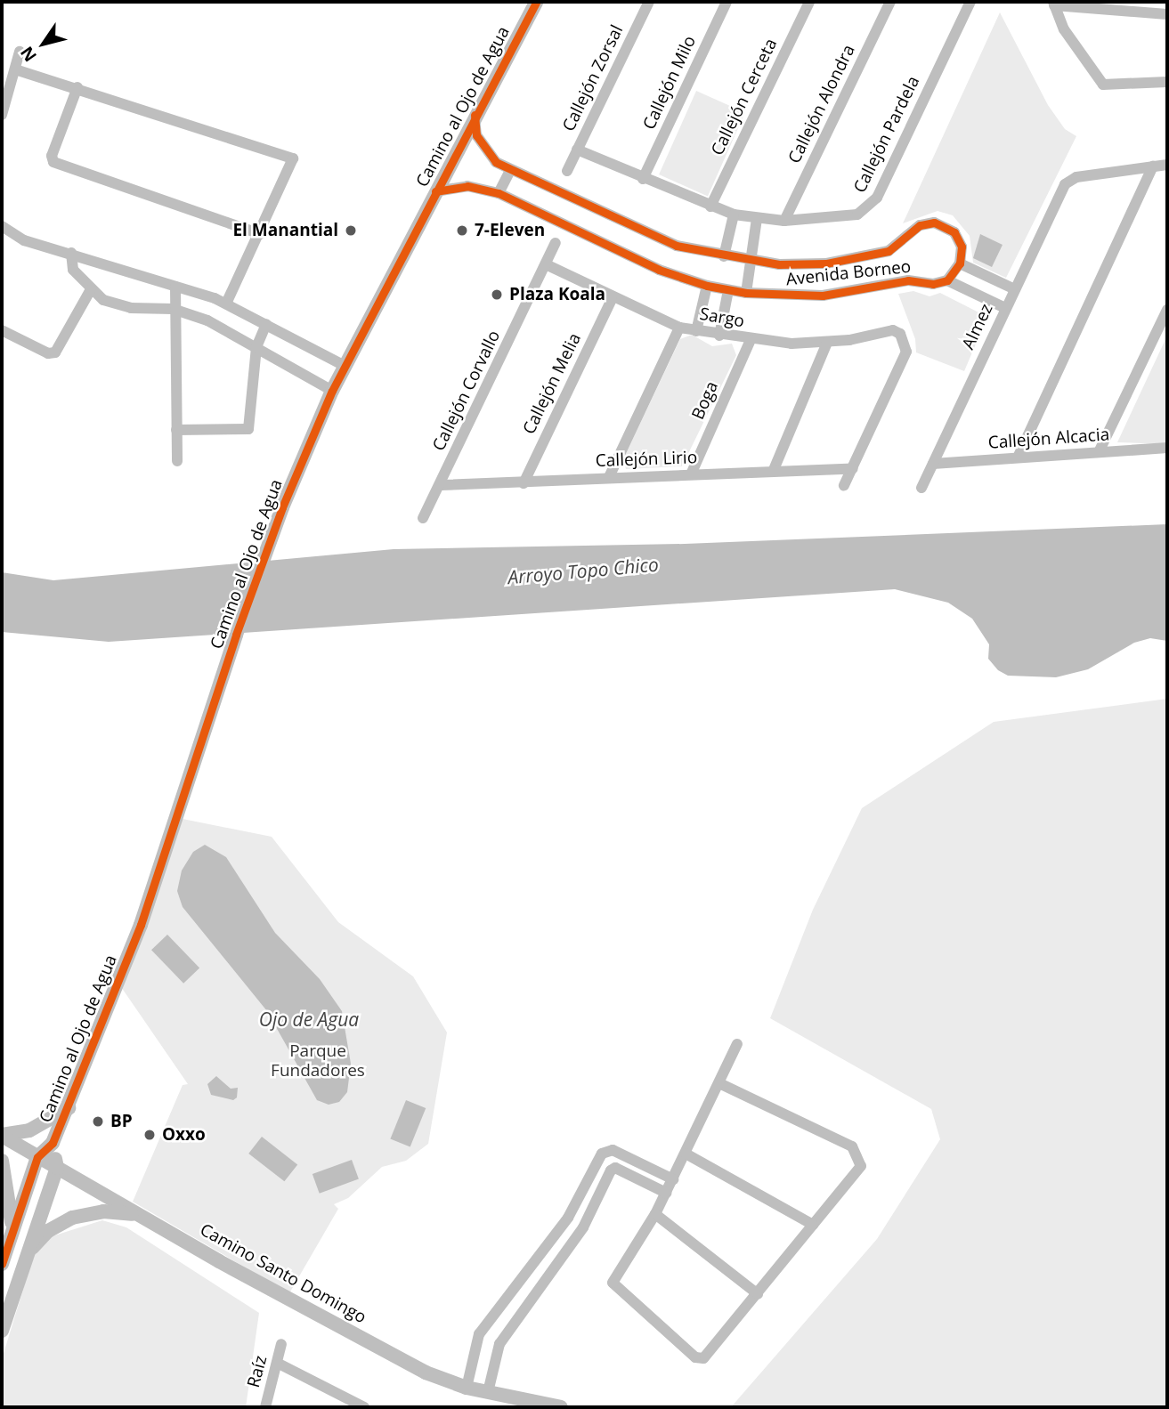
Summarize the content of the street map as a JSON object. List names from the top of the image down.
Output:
{
  "streets": {
    "street": [
      "Callejón Zorsal",
      "Callejón Milo",
      "Callejón Cerceta",
      "Callejón Alondra",
      "Camino al Ojo de Agua",
      "Callejón Pardela",
      "Avenida Borneo",
      "Sargo",
      "Almez",
      "Callejón Melia",
      "Callejón Corvallo",
      "Boga",
      "Callejón Alcacia",
      "Callejón Lirio",
      "Camino Santo Domingo",
      "Raíz"
    ]
  },
  "crossings": [
    ["Callejón Zorsal", "Callejón Pardela"],
    ["Callejón Milo", "Callejón Pardela"],
    ["Callejón Cerceta", "Callejón Pardela"],
    ["Callejón Alondra", "Callejón Pardela"],
    ["Camino al Ojo de Agua", "Avenida Borneo"],
    ["Camino al Ojo de Agua", "Camino Santo Domingo"],
    ["Sargo", "Callejón Melia"],
    ["Sargo", "Callejón Corvallo"],
    ["Sargo", "Boga"],
    ["Sargo", "Callejón Lirio"],
    ["Almez", "Callejón Alcacia"],
    ["Callejón Melia", "Callejón Lirio"],
    ["Callejón Corvallo", "Callejón Lirio"],
    ["Boga", "Callejón Lirio"]
  ],
  "water": ["Arroyo Topo Chico", "Ojo de Agua"],
  "parks": ["Parque Fundadores"],
  "places": [
    "El Manantial",
    "7-Eleven",
    "Plaza Koala",
    "BP",
    "Oxxo"
  ],
  "north": "bottom left"
}
